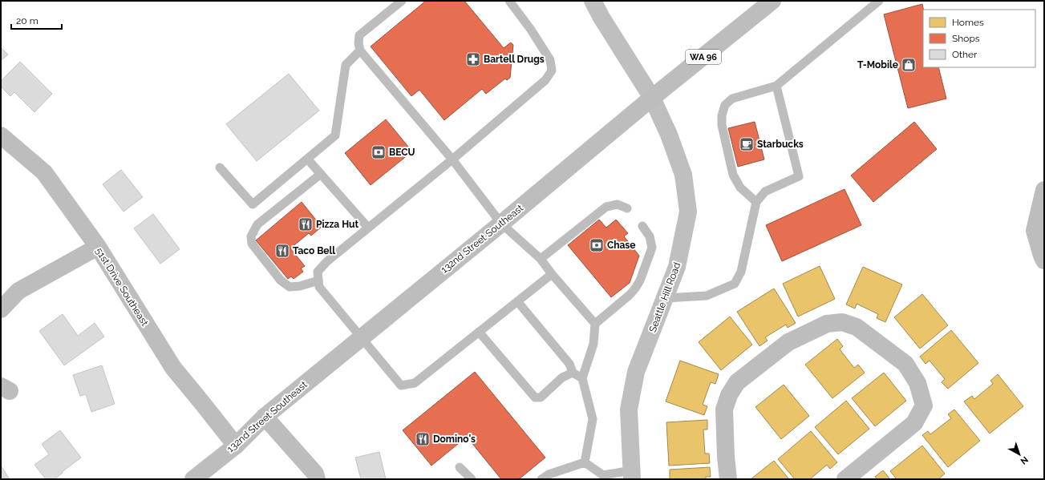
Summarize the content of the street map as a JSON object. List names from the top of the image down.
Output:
{
  "streets": {
    "main road": ["Seattle Hill Road"],
    "street": ["WA 96", "132nd Street Southeast", "51st Drive Southeast"]
  },
  "crossings": [
    ["132nd Street Southeast", "51st Drive Southeast"],
    ["132nd Street Southeast", "Seattle Hill Road"]
  ],
  "places": {
    "pharmacy": ["Bartell Drugs"],
    "shop": ["T-Mobile"],
    "cafe": ["Starbucks"],
    "bank": ["BECU", "Chase"],
    "restaurant": ["Pizza Hut", "Taco Bell", "Domino's"]
  },
  "legend": ["Homes", "Shops", "Other"],
  "scale_bar": "20 m",
  "north": "bottom right"
}
